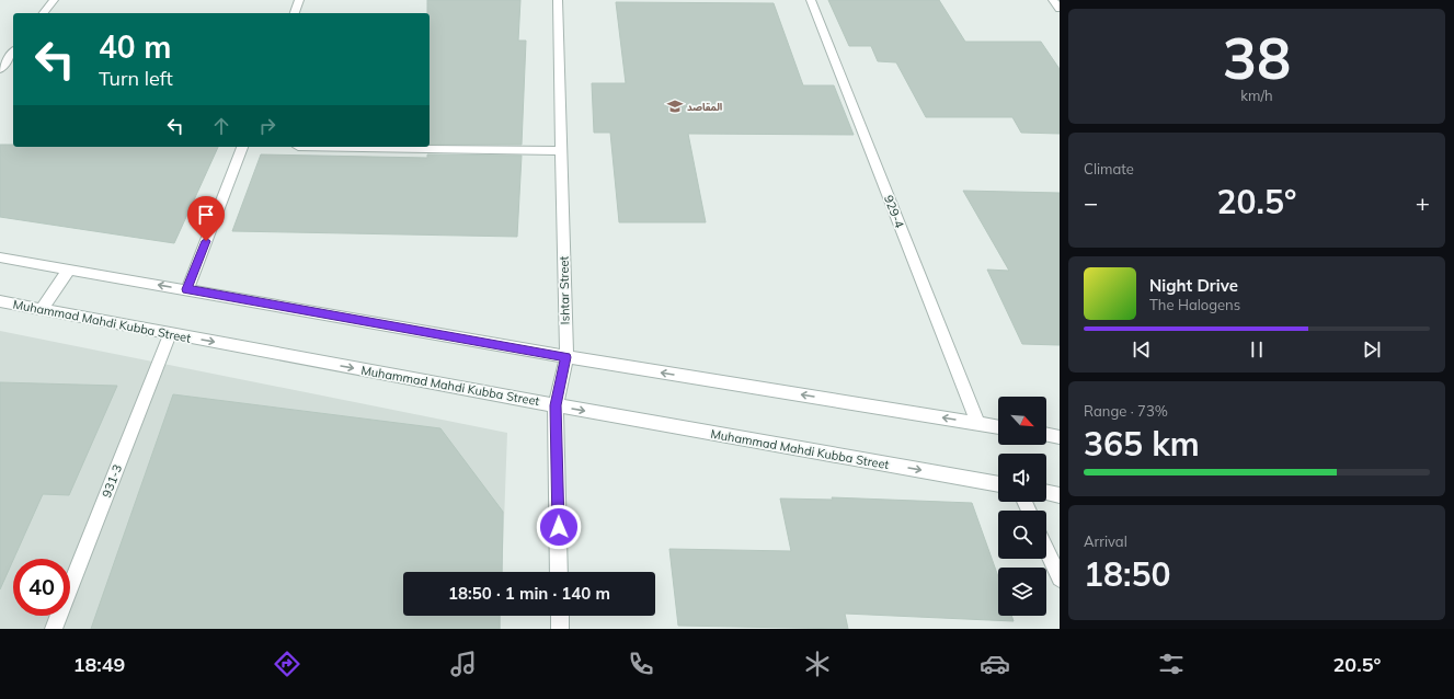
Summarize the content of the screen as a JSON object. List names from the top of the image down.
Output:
{
  "streets": {
    "street": [
      "929-4",
      "Ishtar Street",
      "Muhammad Mahdi Kubba Street",
      "931-3"
    ]
  },
  "crossings": [
    ["Ishtar Street", "Muhammad Mahdi Kubba Street"],
    ["Muhammad Mahdi Kubba Street", "931-3"]
  ],
  "places": {
    "school or university": ["المقاصد"]
  },
  "north": "bottom right",
  "page": {
    "tile": [
      ["38", "km/h"],
      "Climate",
      ["Range · 73%", "365 km"],
      ["Arrival", "18:50"]
    ],
    "turn": ["40 m", "Turn left"],
    "heat": ["−", "20.5°", "+"],
    "song": ["Night Drive", "The Halogens"],
    "limit": "40",
    "trip": "18:50 · 1 min · 140 m",
    "tabs": ["18:49", "20.5°"]
  }
}
